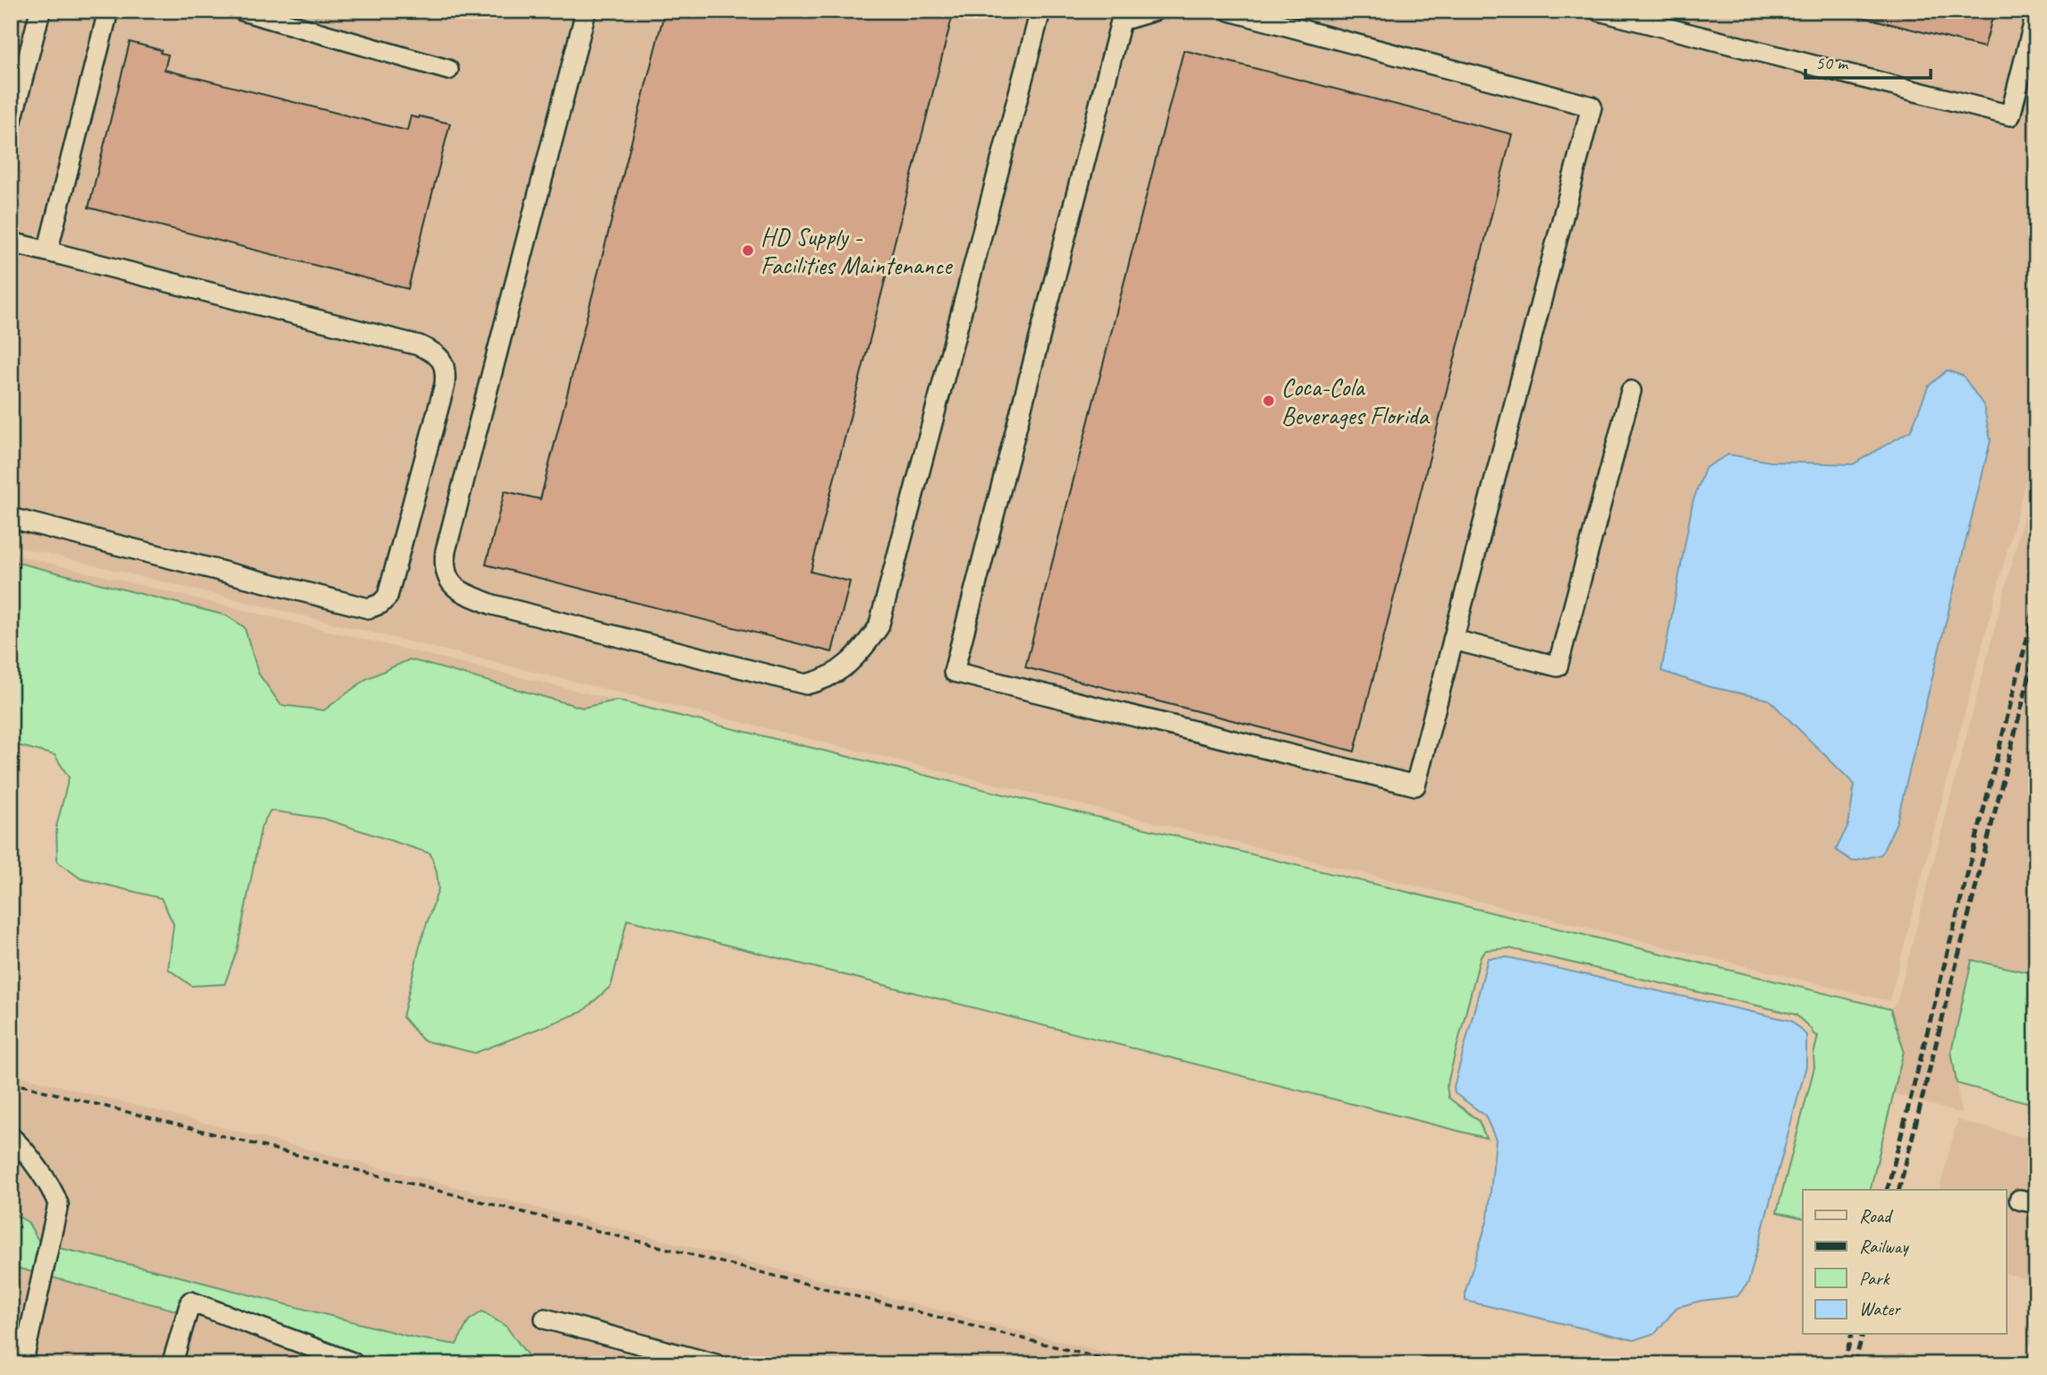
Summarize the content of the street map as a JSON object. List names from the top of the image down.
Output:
{
  "places": ["HD Supply - Facilities Maintenance", "Coca-Cola Beverages Florida"],
  "legend": [
    "Road",
    "Railway",
    "Park",
    "Water"
  ],
  "scale_bar": "50 m"
}
